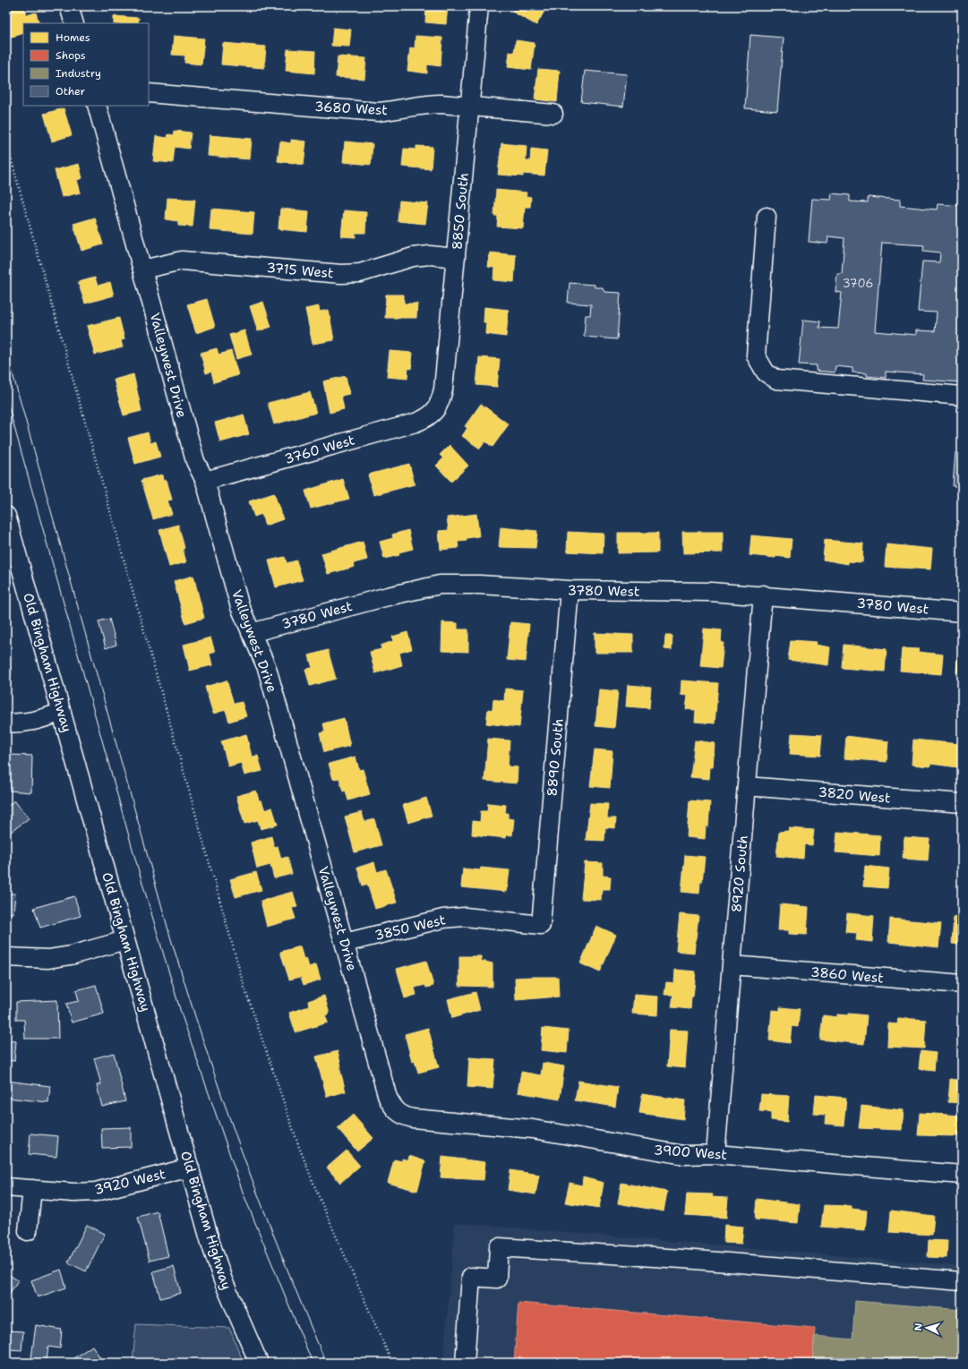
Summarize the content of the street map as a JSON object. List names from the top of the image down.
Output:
{
  "streets": {
    "street": [
      "3680 West",
      "8850 South",
      "3715 West",
      "Valleywest Drive",
      "3760 West",
      "3780 West",
      "Old Bingham Highway",
      "8890 South",
      "3820 West",
      "8920 South",
      "3850 West",
      "3860 West",
      "3900 West",
      "3920 West"
    ]
  },
  "crossings": [
    ["3680 West", "8850 South"],
    ["8850 South", "3715 West"],
    ["8850 South", "3760 West"],
    ["3715 West", "Valleywest Drive"],
    ["Valleywest Drive", "3760 West"],
    ["Valleywest Drive", "3780 West"],
    ["Valleywest Drive", "3850 West"],
    ["Valleywest Drive", "3900 West"],
    ["3780 West", "8890 South"],
    ["3780 West", "8920 South"],
    ["Old Bingham Highway", "3920 West"],
    ["8890 South", "3850 West"],
    ["3820 West", "8920 South"],
    ["8920 South", "3860 West"],
    ["8920 South", "3900 West"]
  ],
  "house_numbers": ["3706"],
  "legend": [
    "Homes",
    "Shops",
    "Industry",
    "Other"
  ],
  "north": "left"
}
